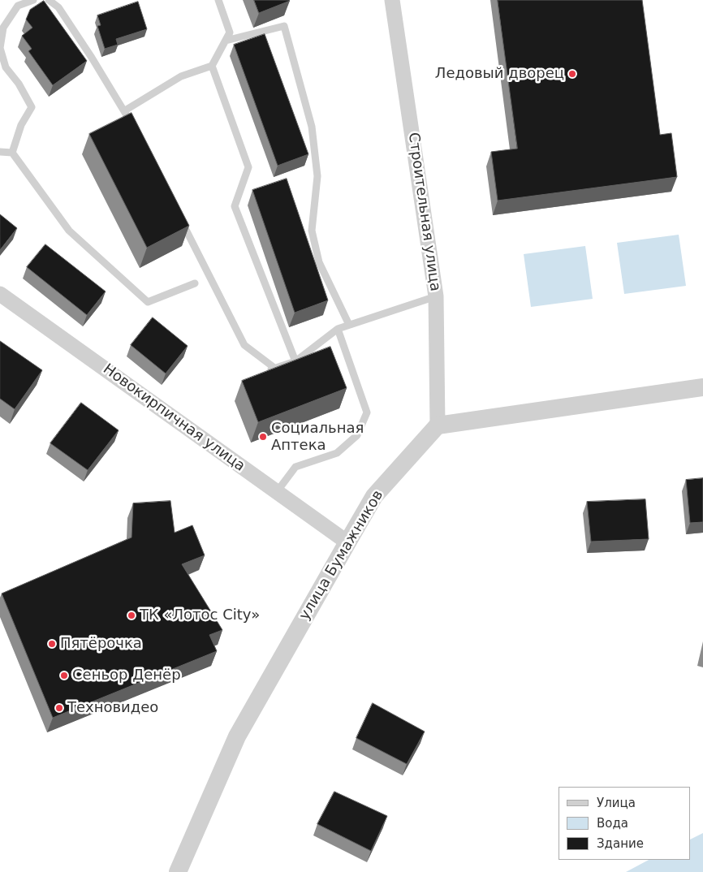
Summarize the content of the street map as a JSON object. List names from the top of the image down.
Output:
{
  "streets": {
    "street": ["Строительная улица", "Новокирпичная улица", "улица Бумажников"]
  },
  "crossings": [
    ["Строительная улица", "улица Бумажников"],
    ["Новокирпичная улица", "улица Бумажников"]
  ],
  "places": [
    "Ледовый дворец",
    "Социальная Аптека",
    "ТК «Лотос City»",
    "Пятёрочка",
    "Сеньор Денёр",
    "Техновидео"
  ],
  "legend": ["Улица", "Вода", "Здание"]
}
